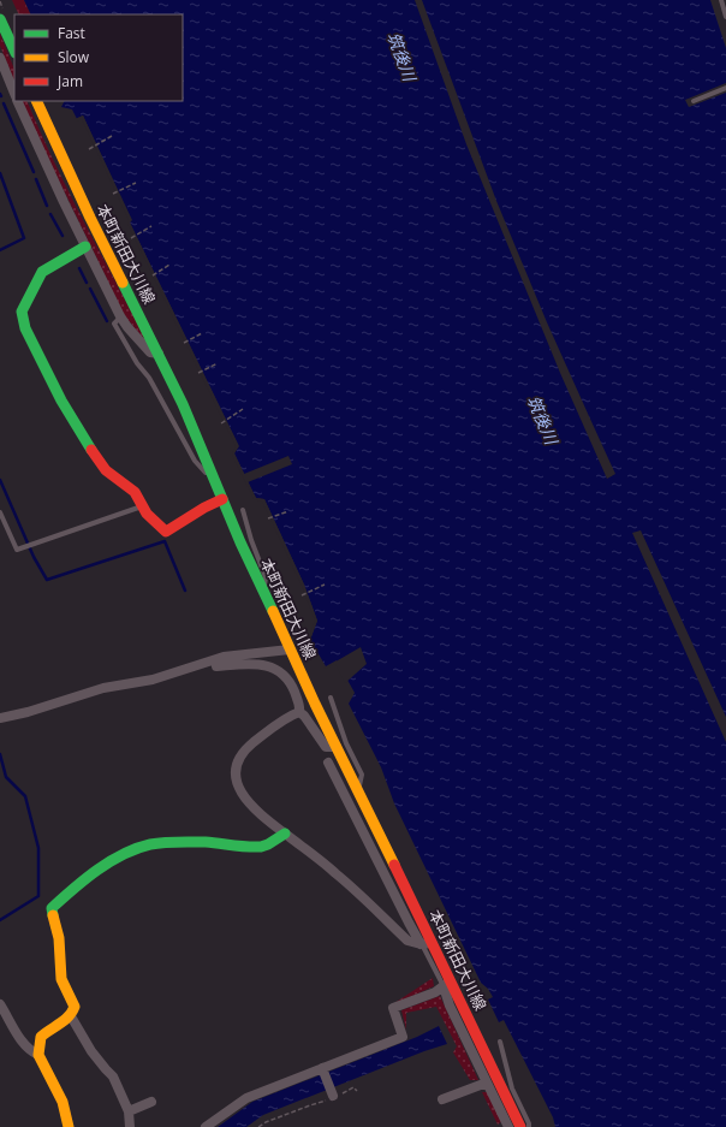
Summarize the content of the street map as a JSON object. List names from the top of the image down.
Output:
{
  "streets": {
    "main road": ["本町新田大川線"]
  },
  "water": ["筑後川"],
  "legend": ["Fast", "Slow", "Jam"]
}
